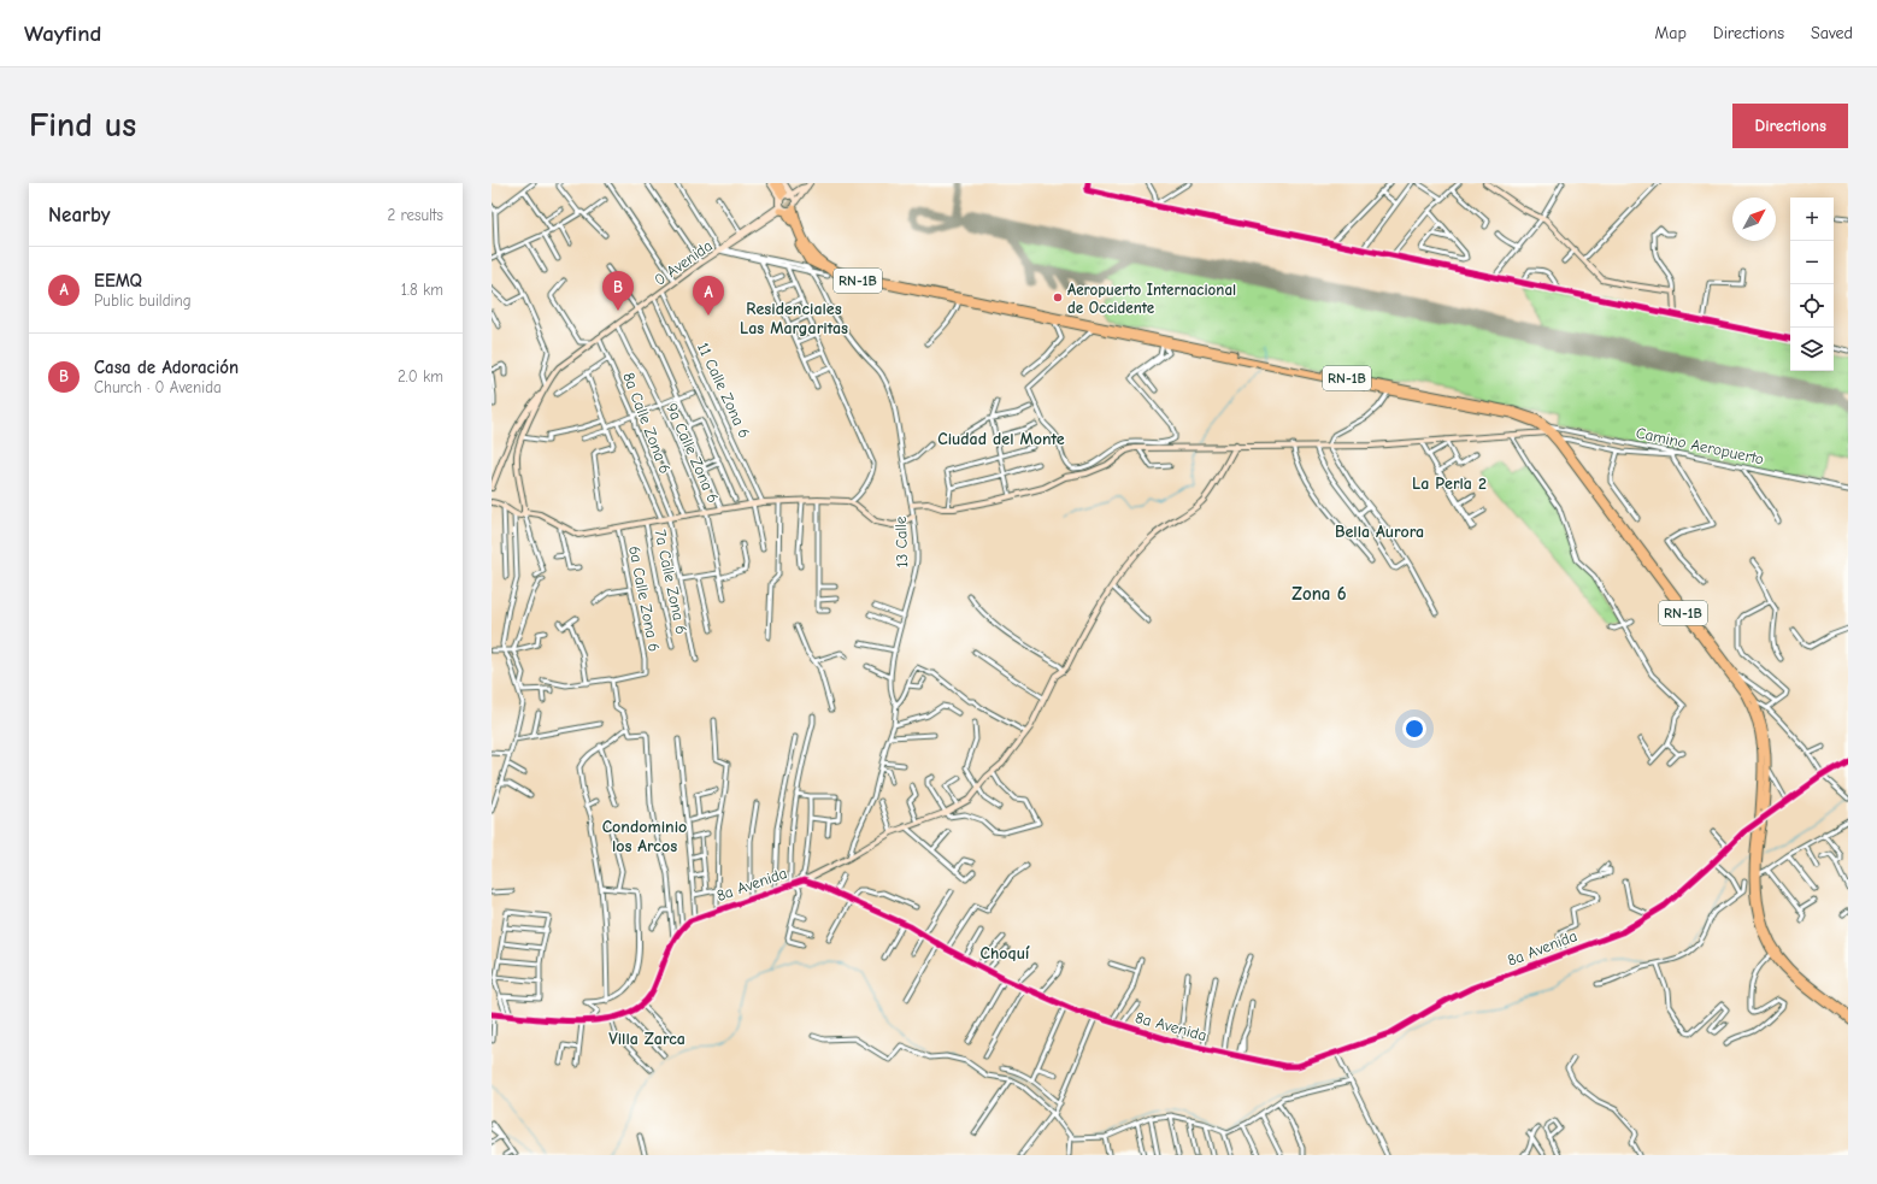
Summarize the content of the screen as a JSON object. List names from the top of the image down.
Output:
{
  "streets": {
    "highway": ["RN-1B"],
    "street": [
      "0 Avenida",
      "11 Calle Zona 6",
      "8a Calle Zona 6",
      "Camino Aeropuerto",
      "9a Calle Zona 6",
      "13 Calle",
      "7a Calle Zona 6",
      "6a Calle Zona 6",
      "8a Avenida"
    ]
  },
  "crossings": [
    ["0 Avenida", "11 Calle Zona 6"],
    ["0 Avenida", "8a Calle Zona 6"],
    ["0 Avenida", "9a Calle Zona 6"],
    ["RN-1B", "Camino Aeropuerto"]
  ],
  "districts": [
    "Residenciales Las Margaritas",
    "Ciudad del Monte",
    "La Perla 2",
    "Bella Aurora",
    "Zona 6",
    "Condominio los Arcos",
    "Choquí",
    "Villa Zarca"
  ],
  "places": ["Aeropuerto Internacional de Occidente"],
  "north": "top right",
  "page": {
    "header": "Wayfind",
    "nav": ["Map", "Directions", "Saved"],
    "buttons": "Directions",
    "title": "Find us",
    "heading": ["Nearby", "2 results"],
    "map_buttons": ["+", "−"],
    "list": [
      {
        "mark": "A",
        "name": "EEMQ",
        "note": "Public building",
        "value": "1.8 km"
      },
      {
        "mark": "B",
        "name": "Casa de Adoración",
        "note": "Church · 0 Avenida",
        "value": "2.0 km"
      }
    ],
    "pins": ["B", "A"]
  }
}
